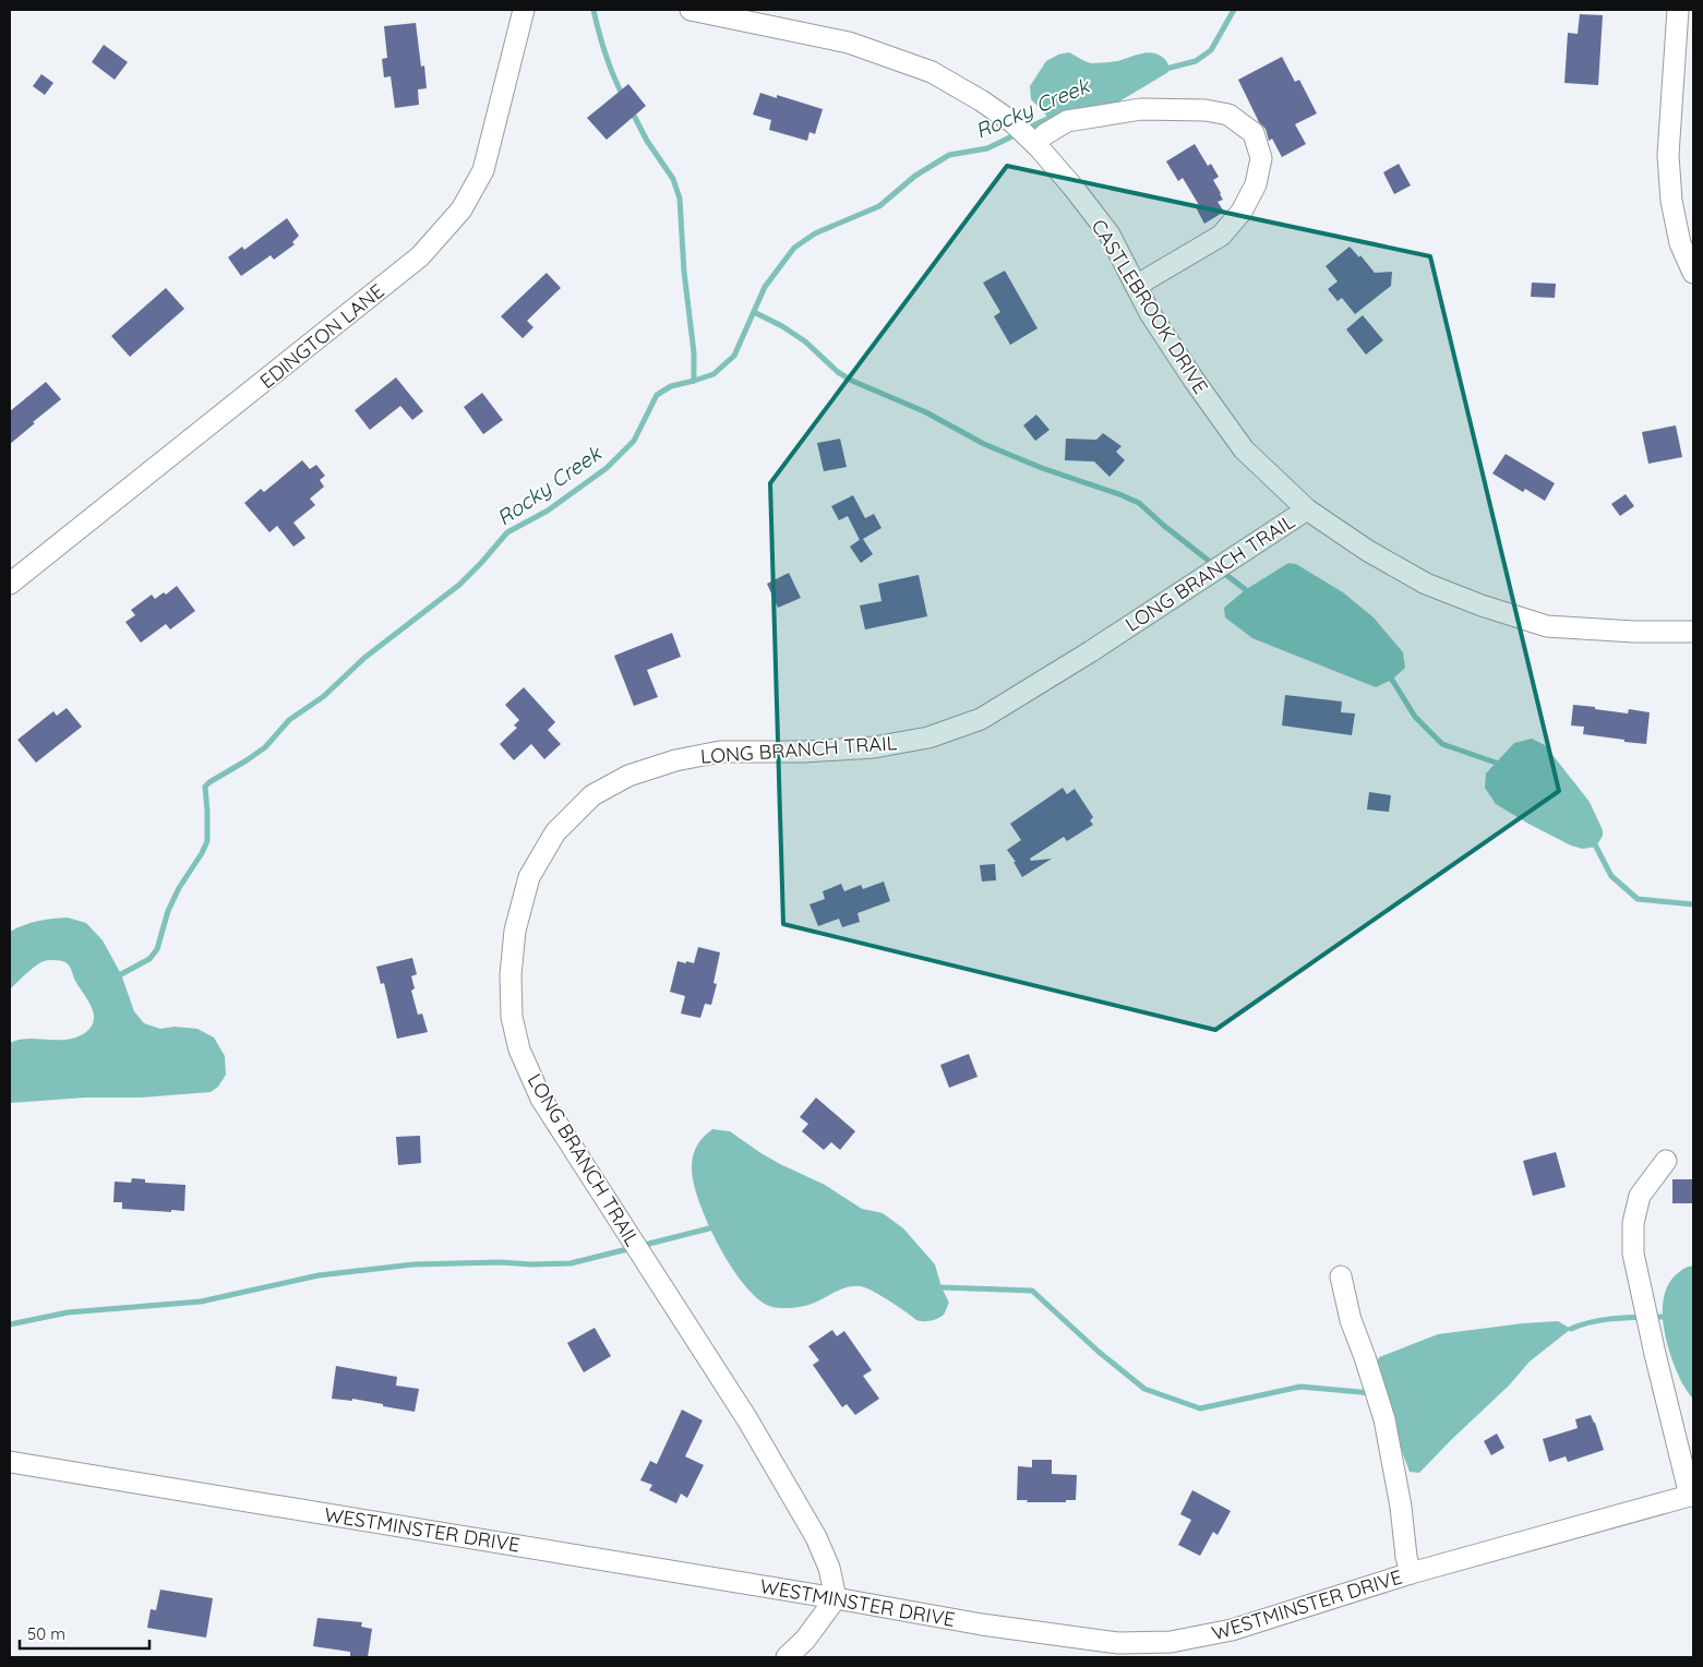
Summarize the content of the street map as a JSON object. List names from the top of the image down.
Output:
{
  "streets": {
    "street": [
      "CASTLEBROOK DRIVE",
      "EDINGTON LANE",
      "LONG BRANCH TRAIL",
      "WESTMINSTER DRIVE"
    ]
  },
  "crossings": [
    ["CASTLEBROOK DRIVE", "LONG BRANCH TRAIL"],
    ["LONG BRANCH TRAIL", "WESTMINSTER DRIVE"]
  ],
  "water": ["Rocky Creek"],
  "scale_bar": "50 m"
}
